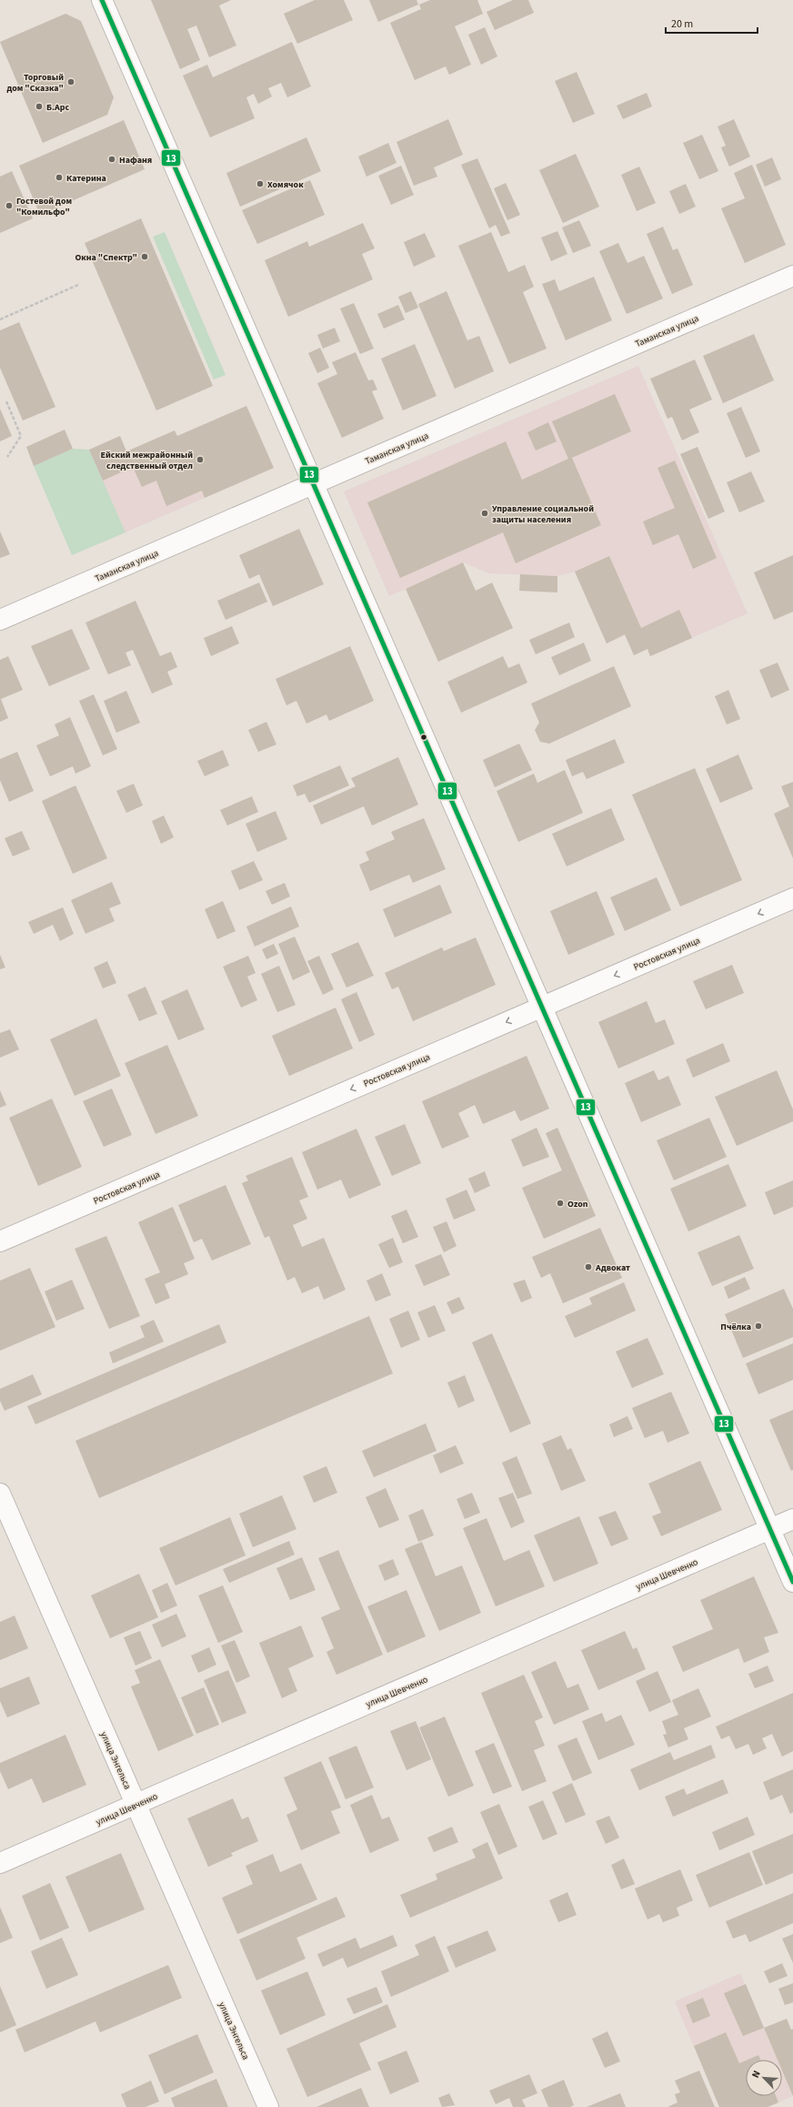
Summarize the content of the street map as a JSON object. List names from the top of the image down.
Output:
{
  "streets": {
    "street": [
      "Таманская улица",
      "Ростовская улица",
      "улица Шевченко",
      "улица Энгельса"
    ]
  },
  "crossings": [
    ["улица Шевченко", "улица Энгельса"]
  ],
  "one_way": ["Ростовская улица"],
  "places": [
    "Торговый дом \"Сказка\"",
    "Б.Арс",
    "Нафаня",
    "Катерина",
    "Хомячок",
    "Гостевой дом \"Комильфо\"",
    "Окна \"Спектр\"",
    "Ейский межрайонный следственный отдел",
    "Управление социальной защиты населения",
    "Ozon",
    "Адвокат",
    "Пчёлка"
  ],
  "lines": ["transit line 13"],
  "scale_bar": "20 m",
  "north": "top left"
}
